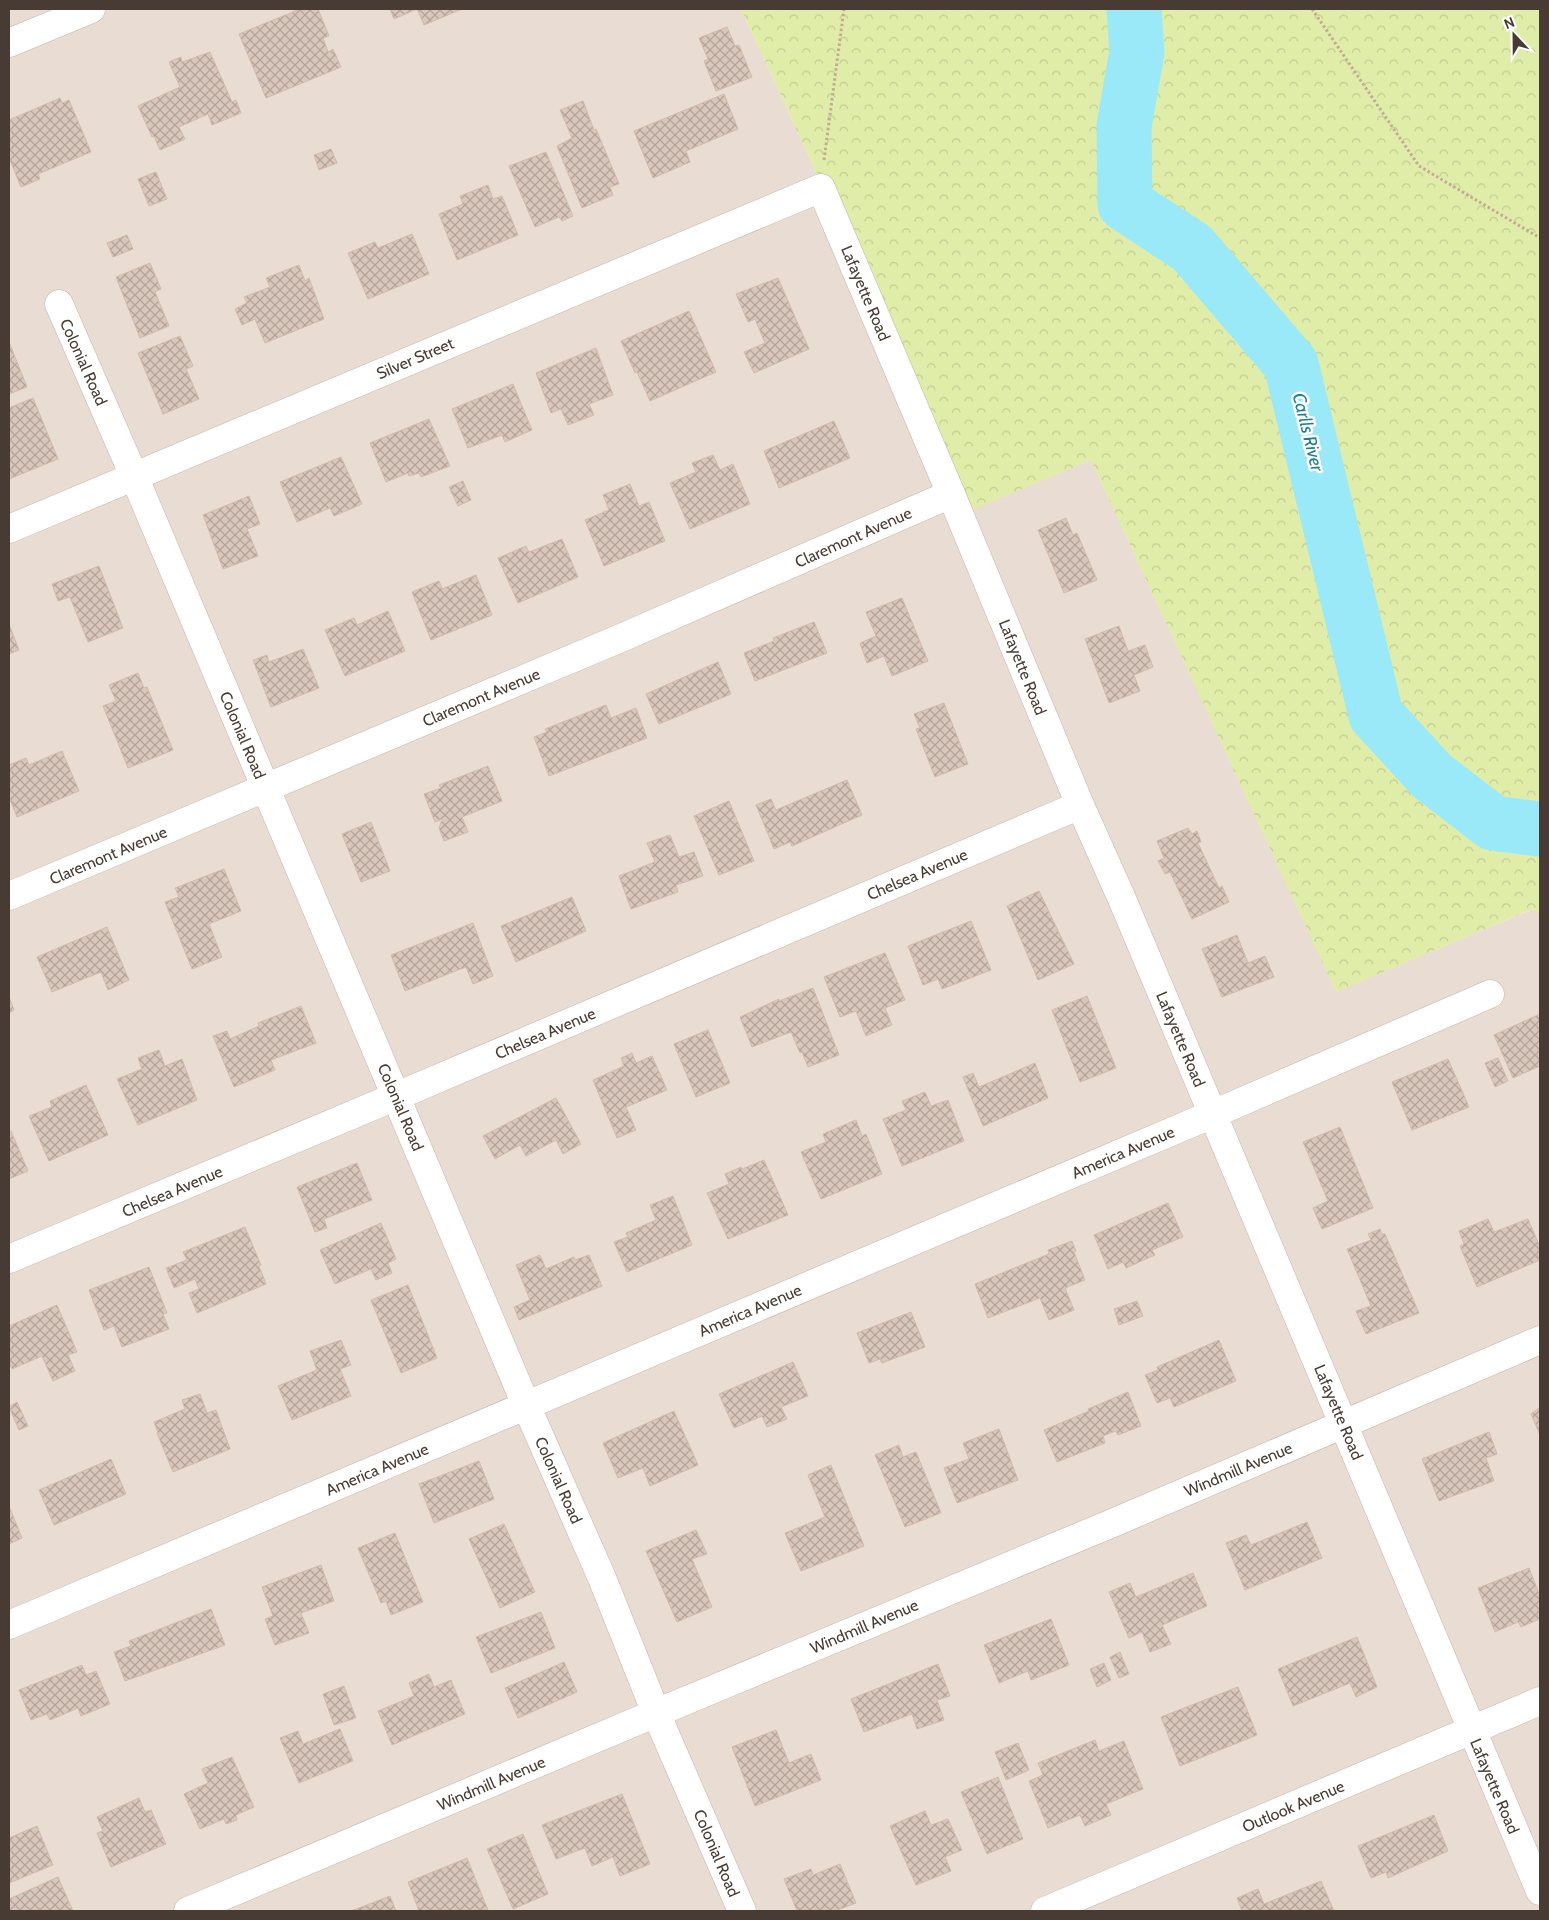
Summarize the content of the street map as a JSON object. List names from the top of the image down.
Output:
{
  "streets": {
    "street": [
      "Lafayette Road",
      "Silver Street",
      "Colonial Road",
      "Claremont Avenue",
      "Chelsea Avenue",
      "America Avenue",
      "Windmill Avenue",
      "Outlook Avenue"
    ]
  },
  "crossings": [
    ["Lafayette Road", "Silver Street"],
    ["Lafayette Road", "Claremont Avenue"],
    ["Lafayette Road", "Chelsea Avenue"],
    ["Lafayette Road", "America Avenue"],
    ["Lafayette Road", "Windmill Avenue"],
    ["Lafayette Road", "Outlook Avenue"],
    ["Silver Street", "Colonial Road"],
    ["Colonial Road", "Claremont Avenue"],
    ["Colonial Road", "Chelsea Avenue"],
    ["Colonial Road", "America Avenue"],
    ["Colonial Road", "Windmill Avenue"]
  ],
  "water": ["Carlls River"],
  "north": "top"
}
